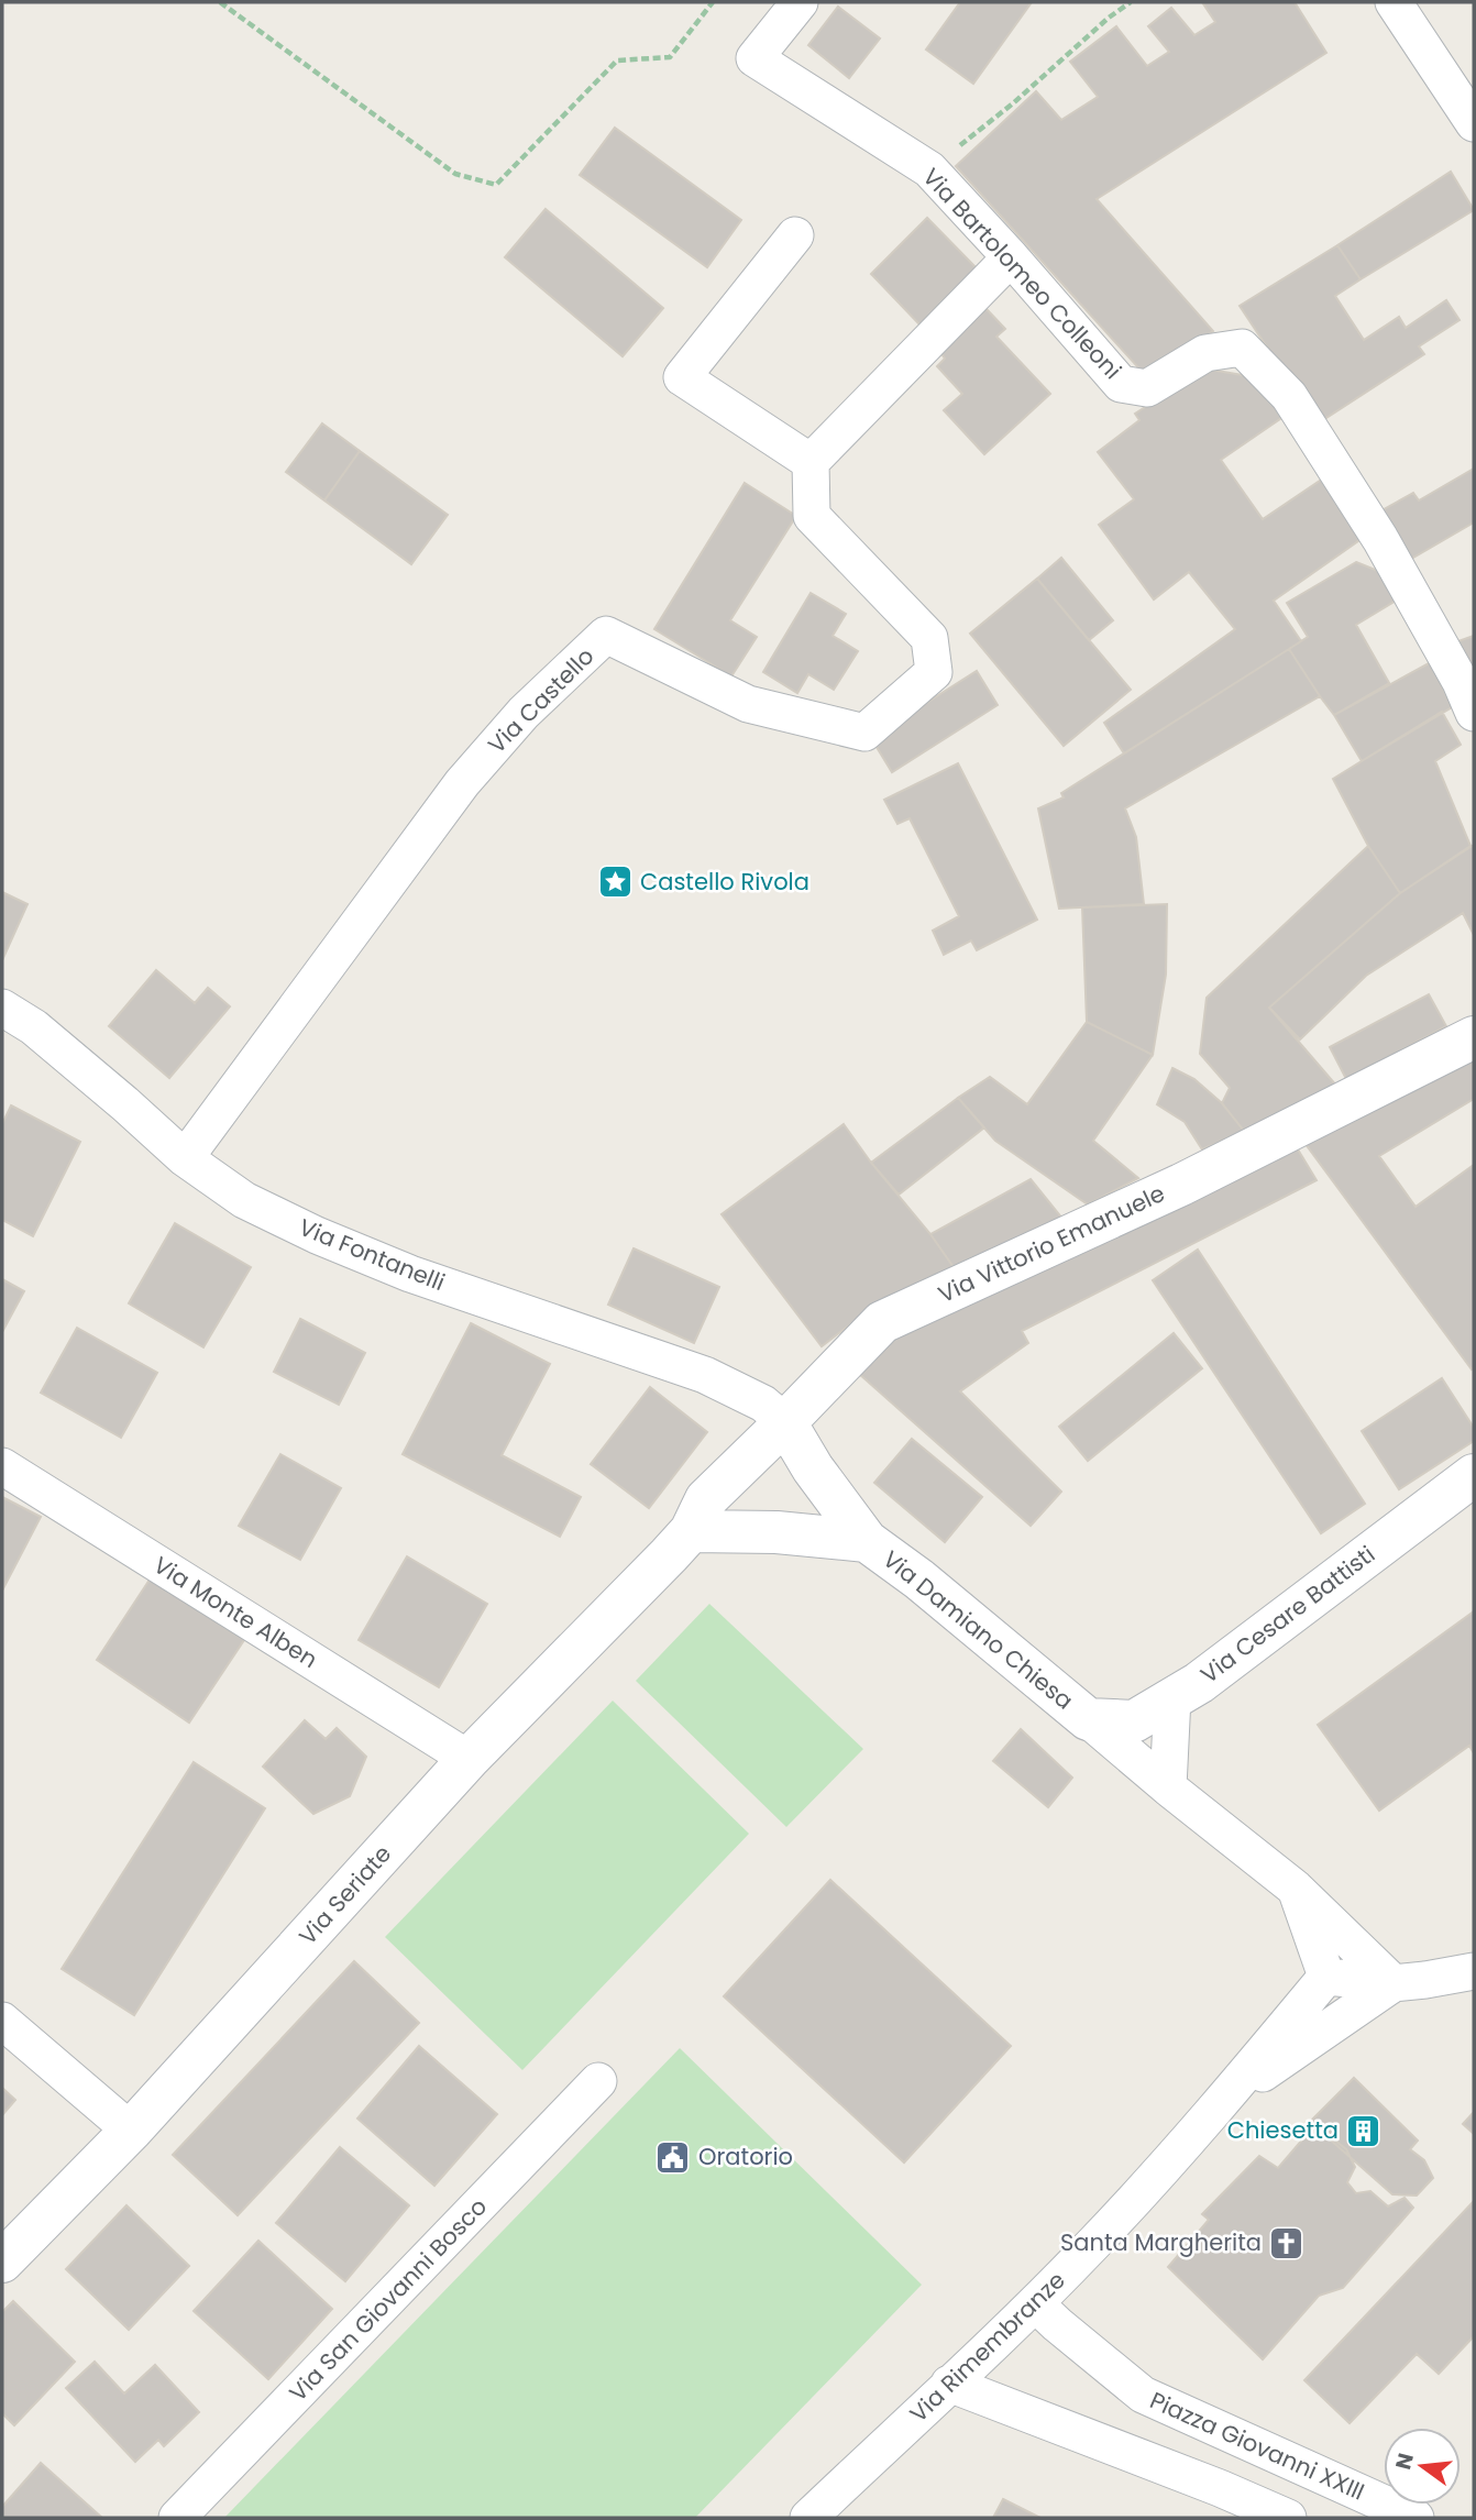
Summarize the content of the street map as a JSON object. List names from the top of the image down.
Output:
{
  "streets": {
    "street": [
      "Via Bartolomeo Colleoni",
      "Via Castello",
      "Via Vittorio Emanuele",
      "Via Fontanelli",
      "Via Monte Alben",
      "Via Cesare Battisti",
      "Via Damiano Chiesa",
      "Via Seriate",
      "Via San Giovanni Bosco",
      "Via Rimembranze",
      "Piazza Giovanni XXIII"
    ]
  },
  "crossings": [
    ["Via Castello", "Via Fontanelli"],
    ["Via Vittorio Emanuele", "Via Fontanelli"],
    ["Via Vittorio Emanuele", "Via Seriate"],
    ["Via Monte Alben", "Via Seriate"],
    ["Via Cesare Battisti", "Via Damiano Chiesa"],
    ["Via Rimembranze", "Piazza Giovanni XXIII"]
  ],
  "places": {
    "place": ["Castello Rivola"],
    "building": ["Chiesetta"],
    "public building": ["Oratorio"],
    "church": ["Santa Margherita"]
  },
  "north": "left"
}
